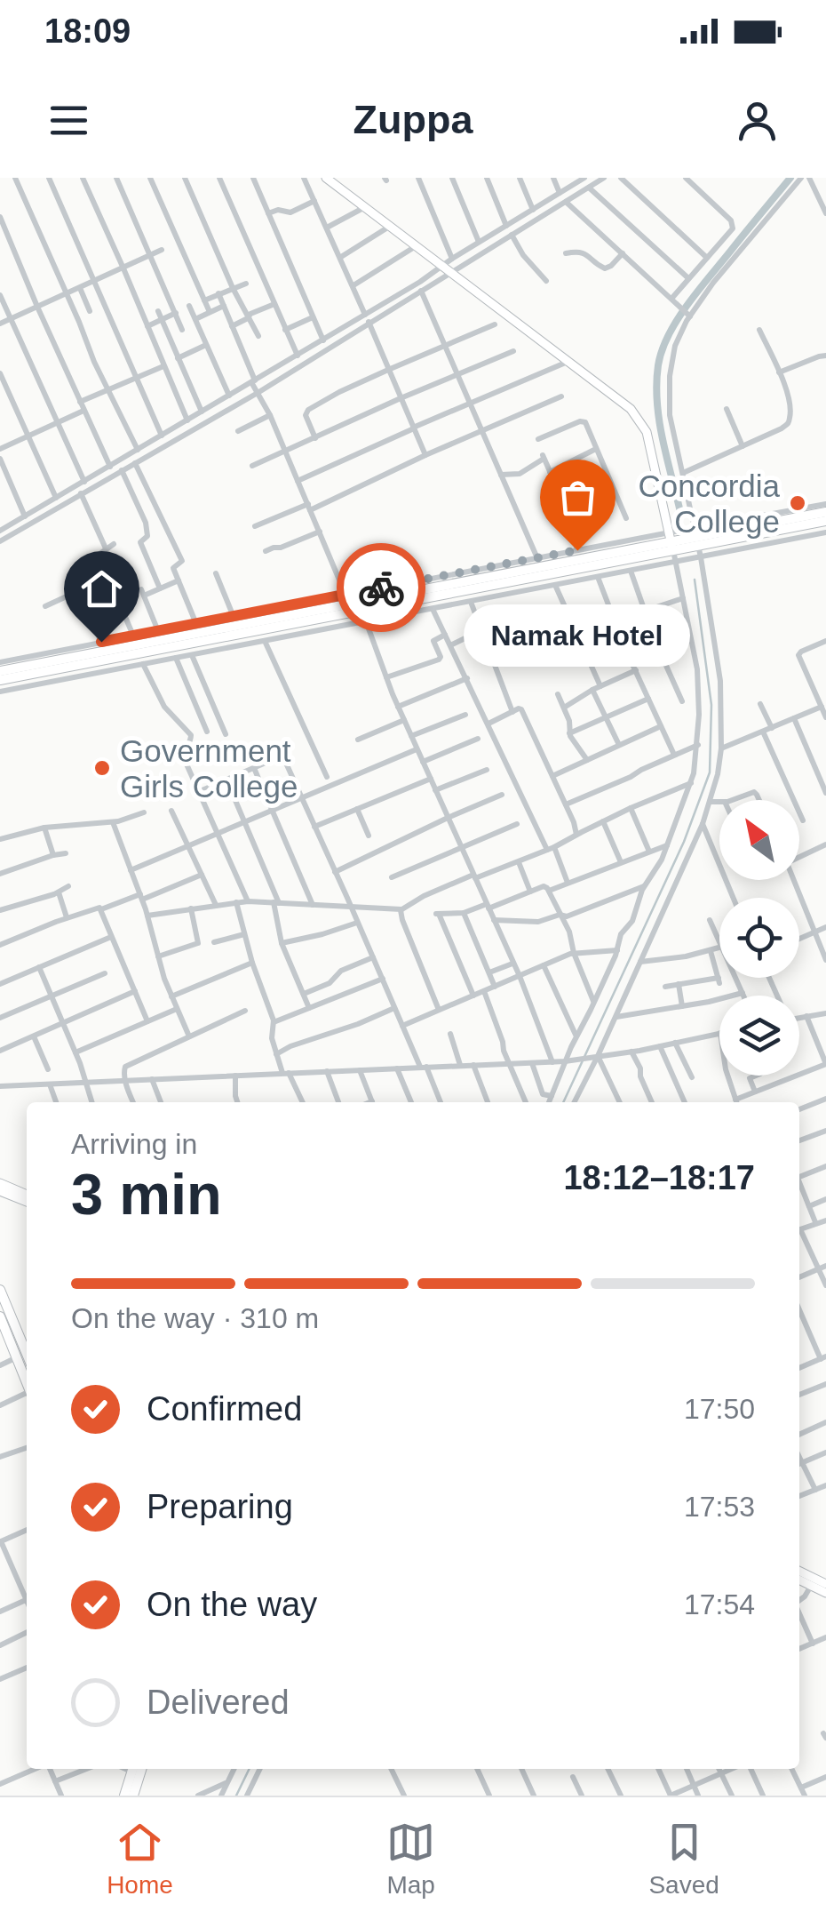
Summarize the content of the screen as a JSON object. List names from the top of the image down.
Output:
{
  "places": ["Concordia College", "Namak Hotel", "Government Girls College"],
  "north": "top left",
  "page": {
    "status": "18:09",
    "header": "Zuppa",
    "bubble": "Namak Hotel",
    "heading": ["3 min", "Arriving in", "18:12–18:17"],
    "bar": "On the way · 310 m",
    "list": [
      ["Confirmed", "17:50"],
      ["Preparing", "17:53"],
      ["On the way", "17:54"],
      "Delivered"
    ],
    "tabs": ["Home", "Map", "Saved"]
  }
}
